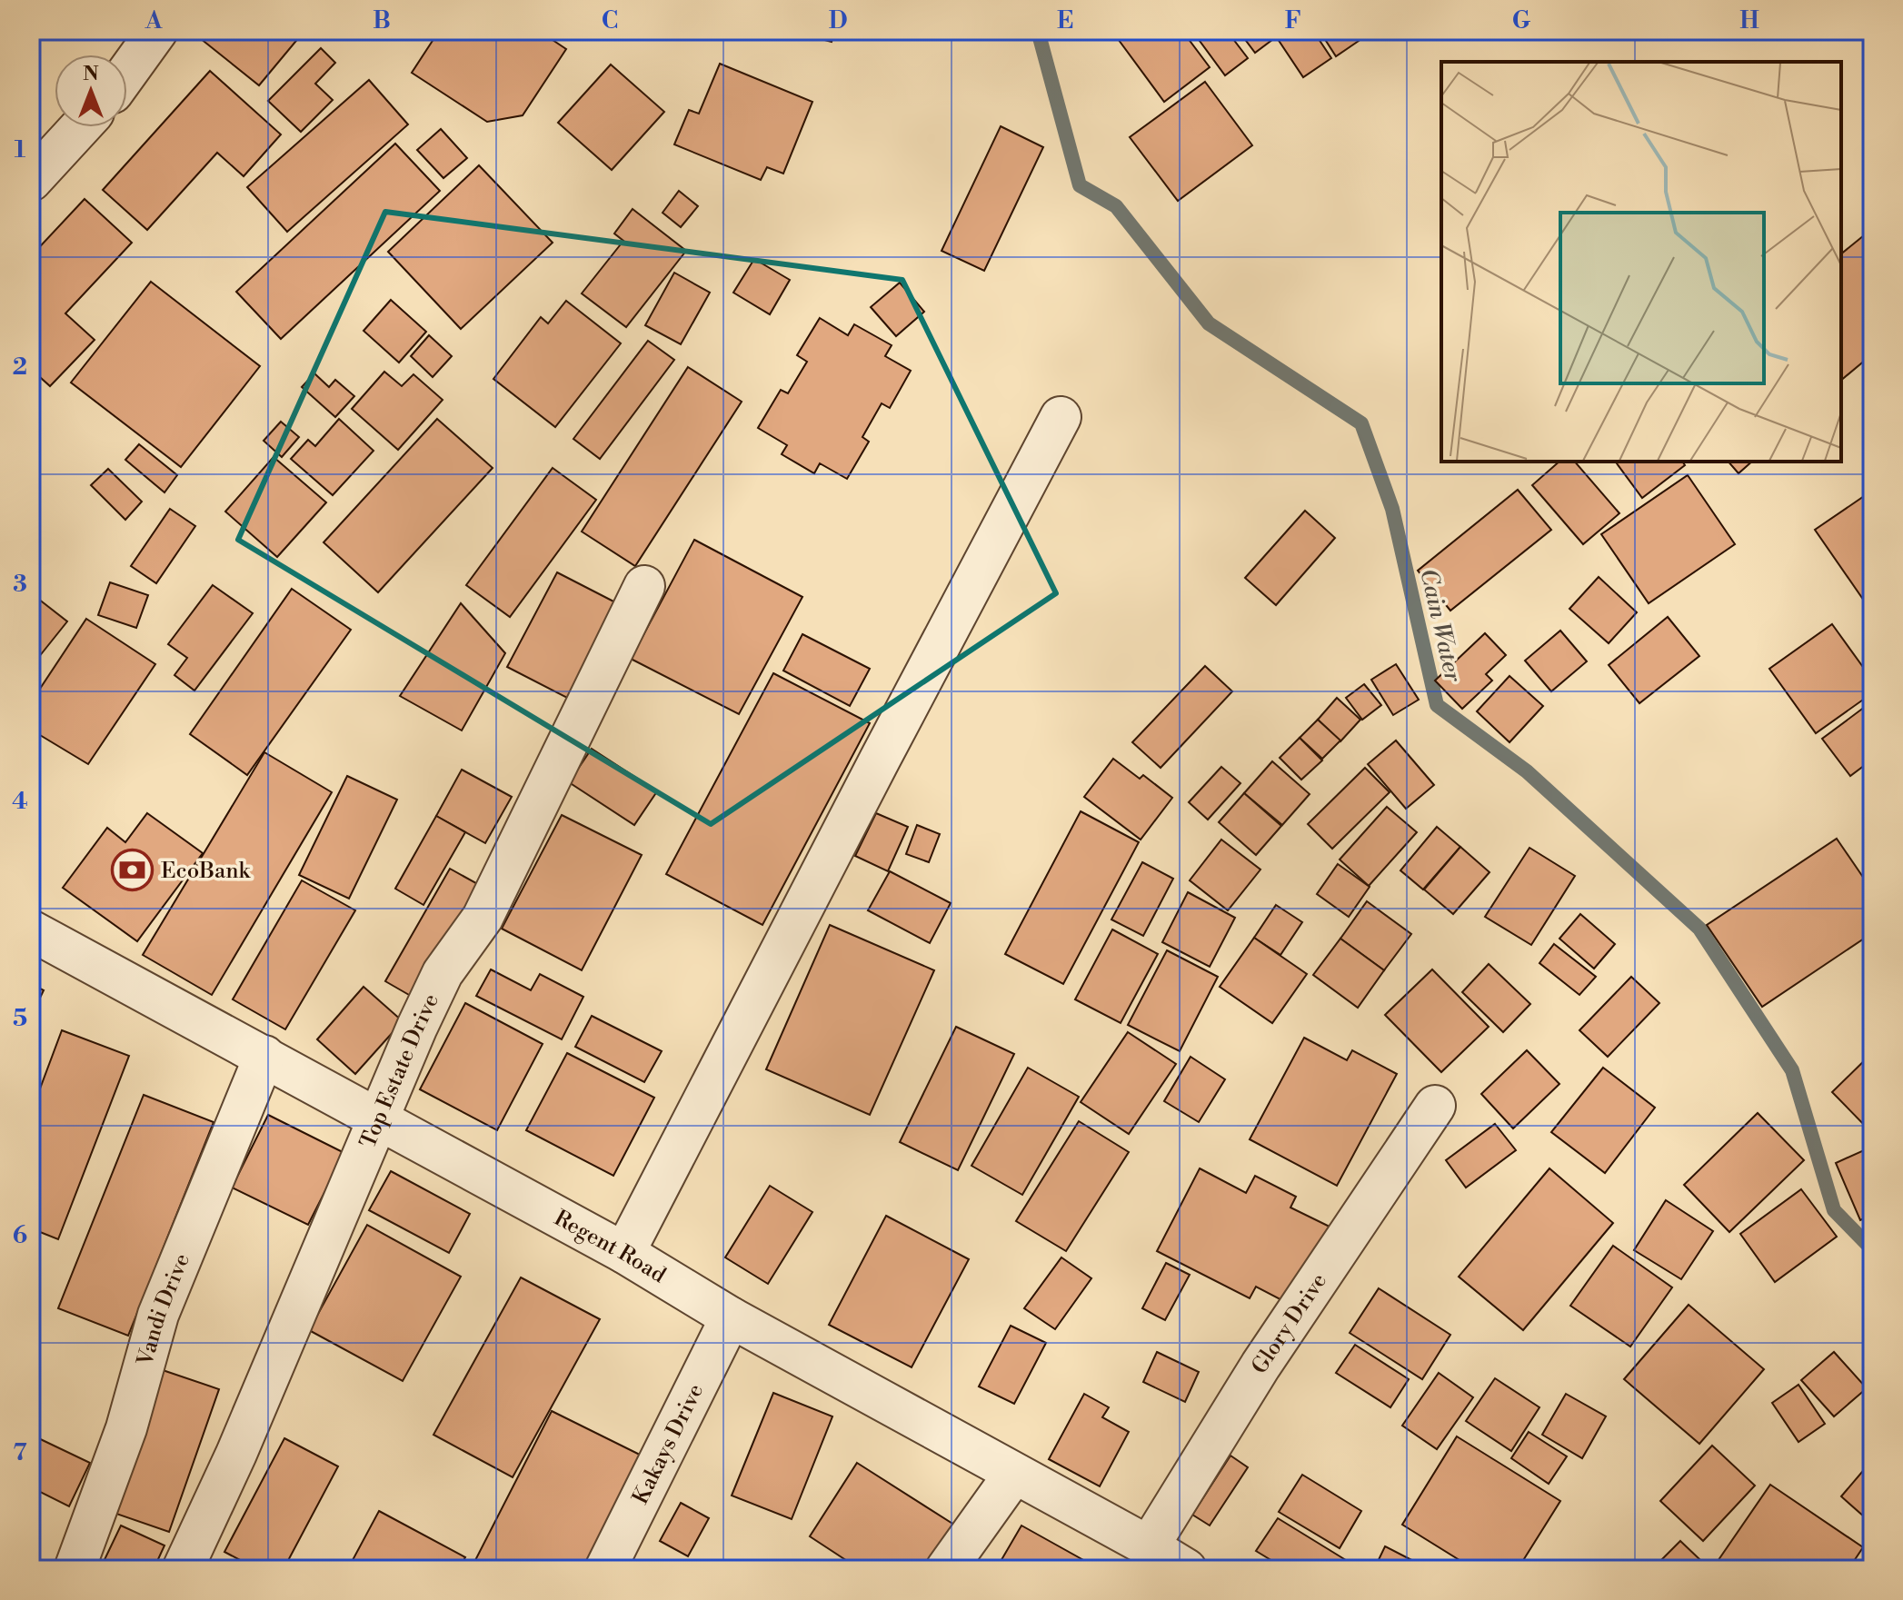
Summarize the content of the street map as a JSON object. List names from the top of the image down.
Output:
{
  "streets": {
    "street": [
      "Top Estate Drive",
      "Regent Road",
      "Vandi Drive",
      "Glory Drive",
      "Kakays Drive"
    ]
  },
  "crossings": [
    ["Top Estate Drive", "Regent Road"],
    ["Regent Road", "Vandi Drive"],
    ["Regent Road", "Glory Drive"],
    ["Regent Road", "Kakays Drive"]
  ],
  "water": ["Cain Water"],
  "places": {
    "bank": ["EcoBank"]
  },
  "north": "top",
  "grid": {
    "columns": [
      "A",
      "B",
      "C",
      "D",
      "E",
      "F",
      "G",
      "H"
    ],
    "rows": [
      "1",
      "2",
      "3",
      "4",
      "5",
      "6",
      "7"
    ]
  }
}
